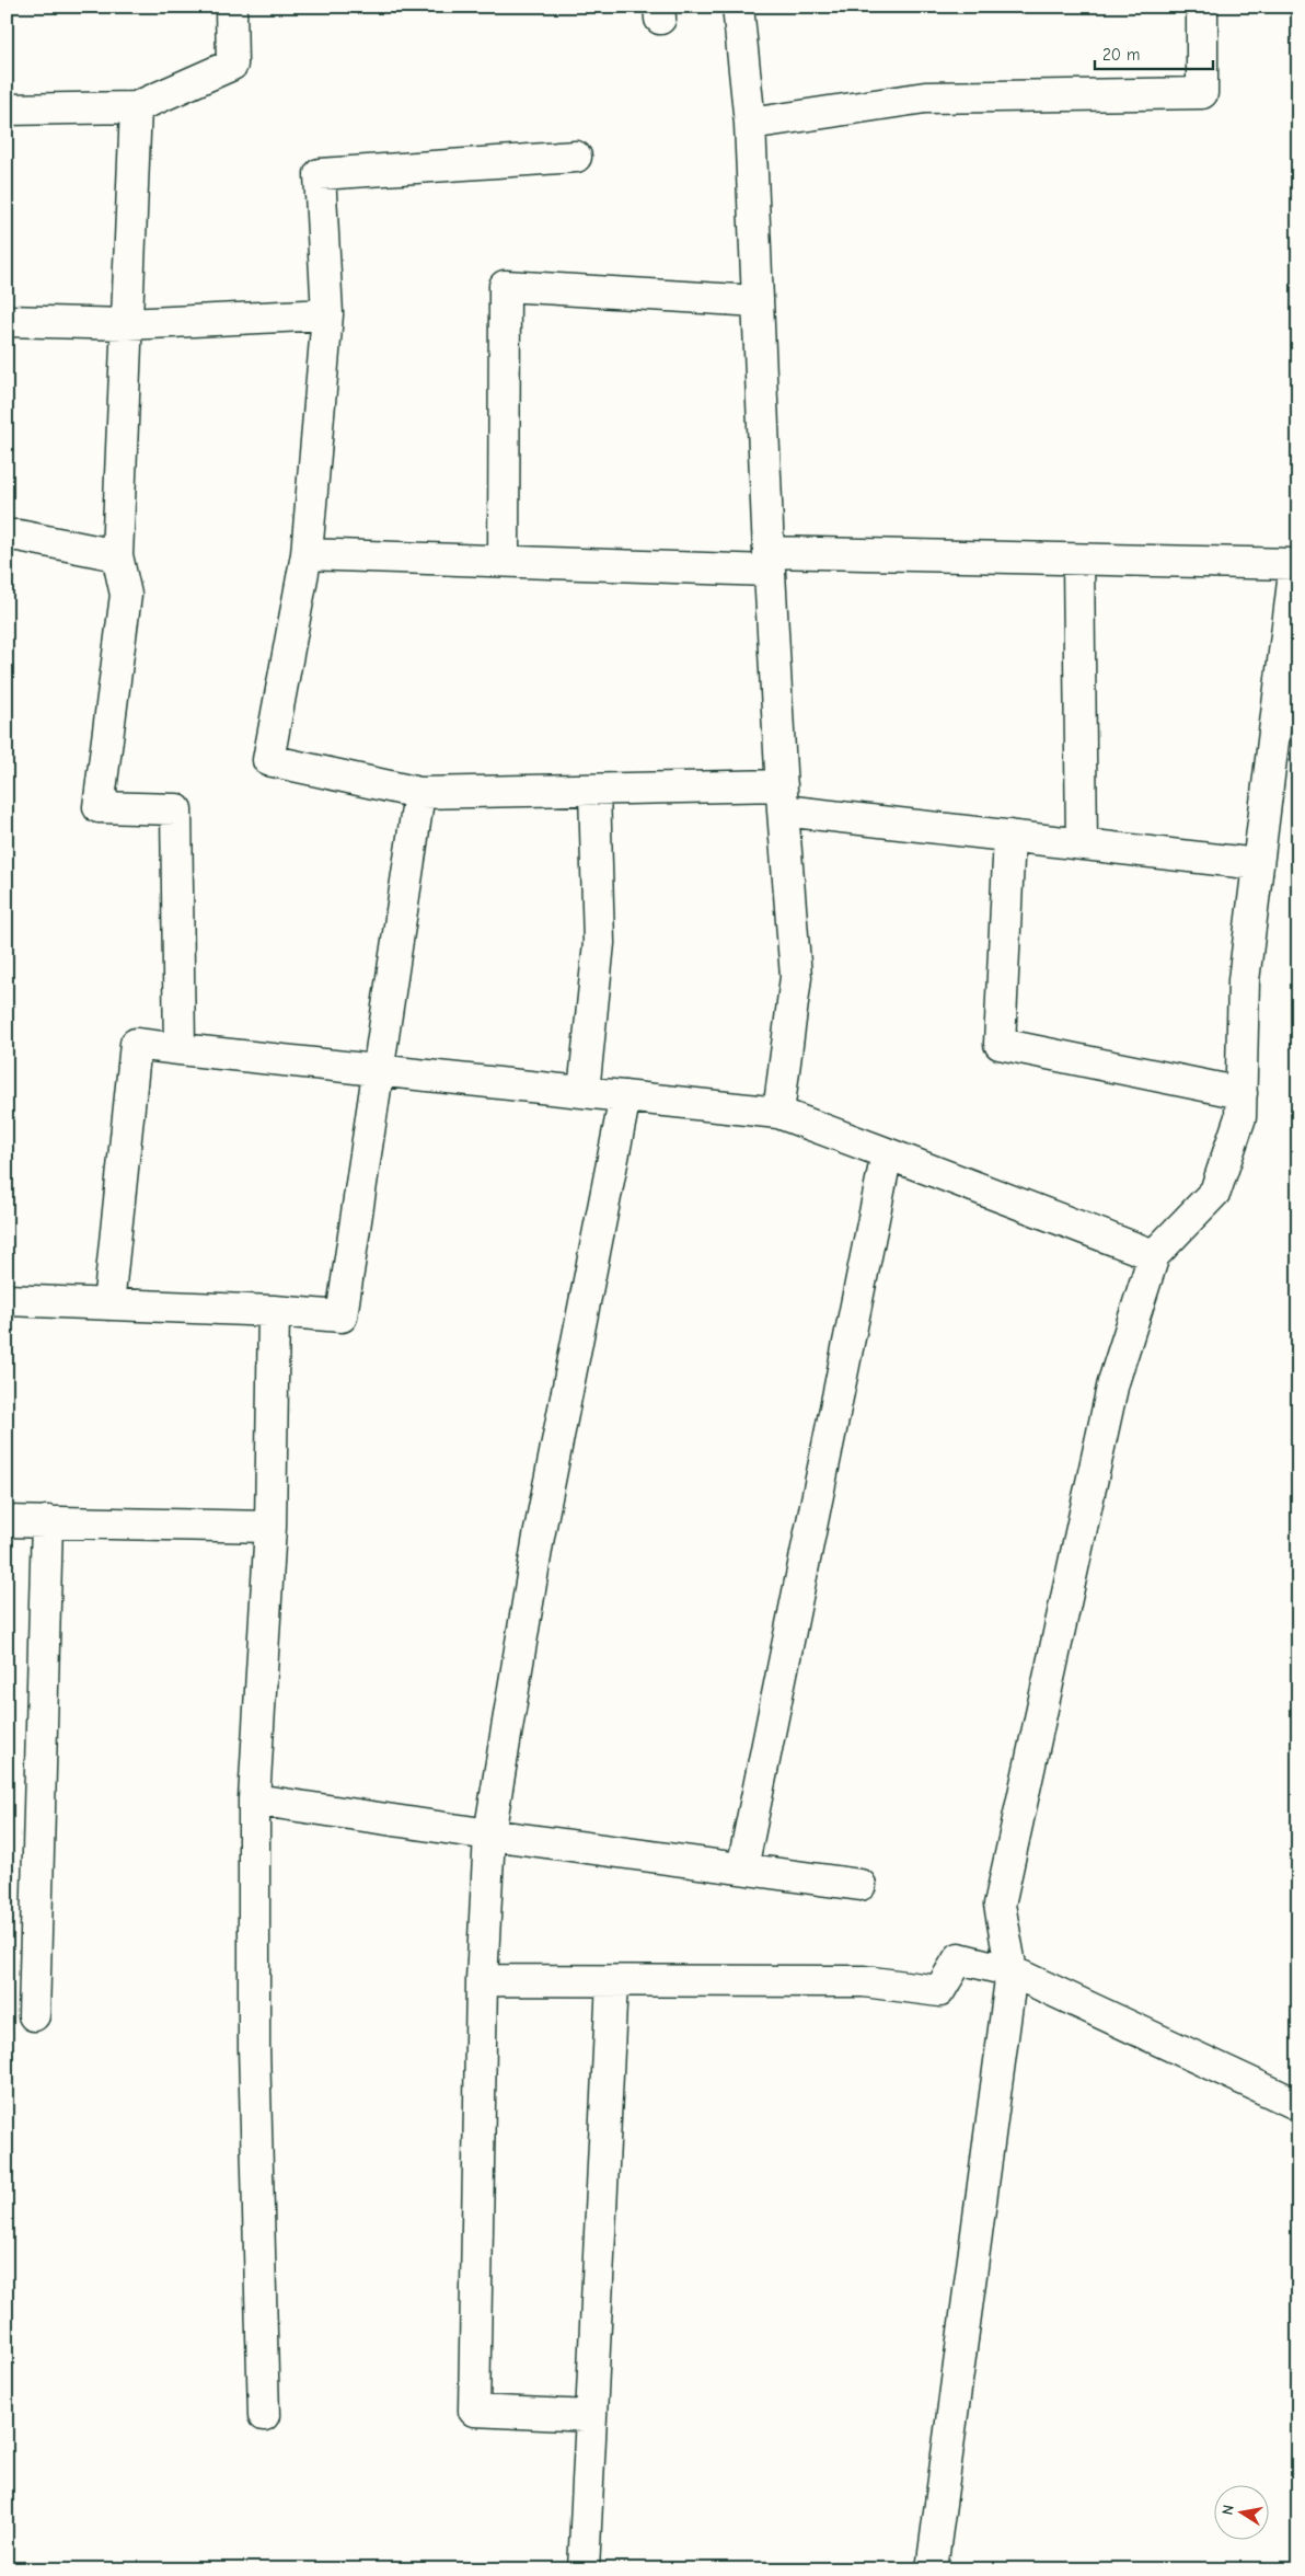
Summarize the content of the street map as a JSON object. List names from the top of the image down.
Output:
{
  "scale_bar": "20 m",
  "north": "left"
}
